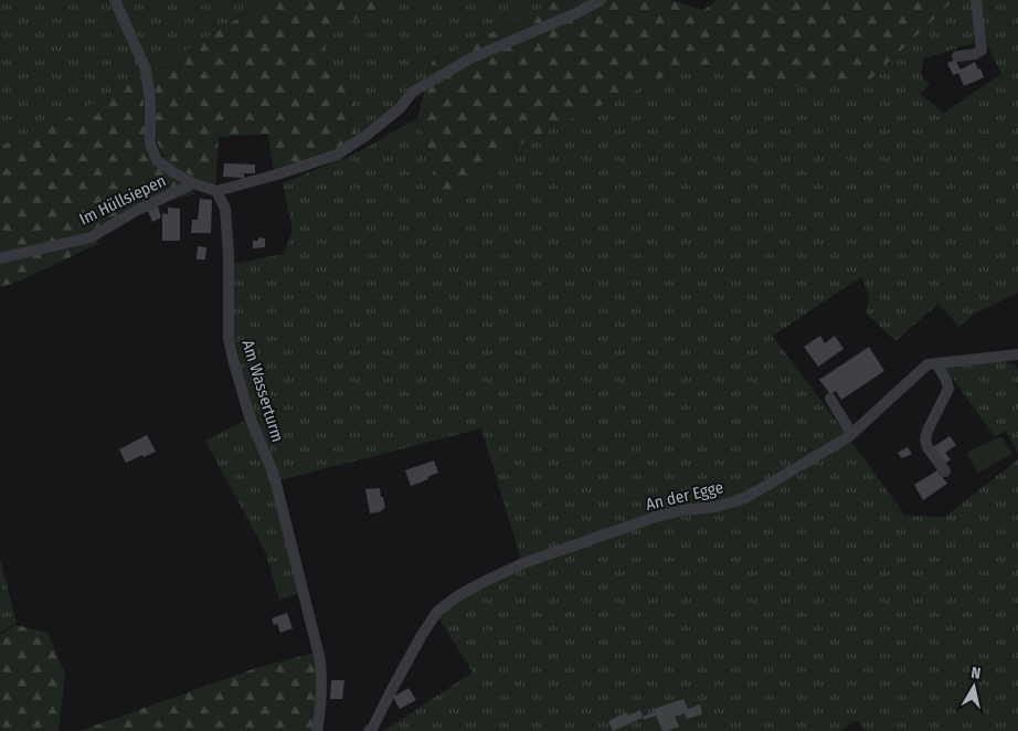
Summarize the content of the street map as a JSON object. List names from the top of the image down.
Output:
{
  "streets": {
    "street": ["Im Hüllsiepen", "Am Wasserturm", "An der Egge"]
  },
  "north": "top"
}
